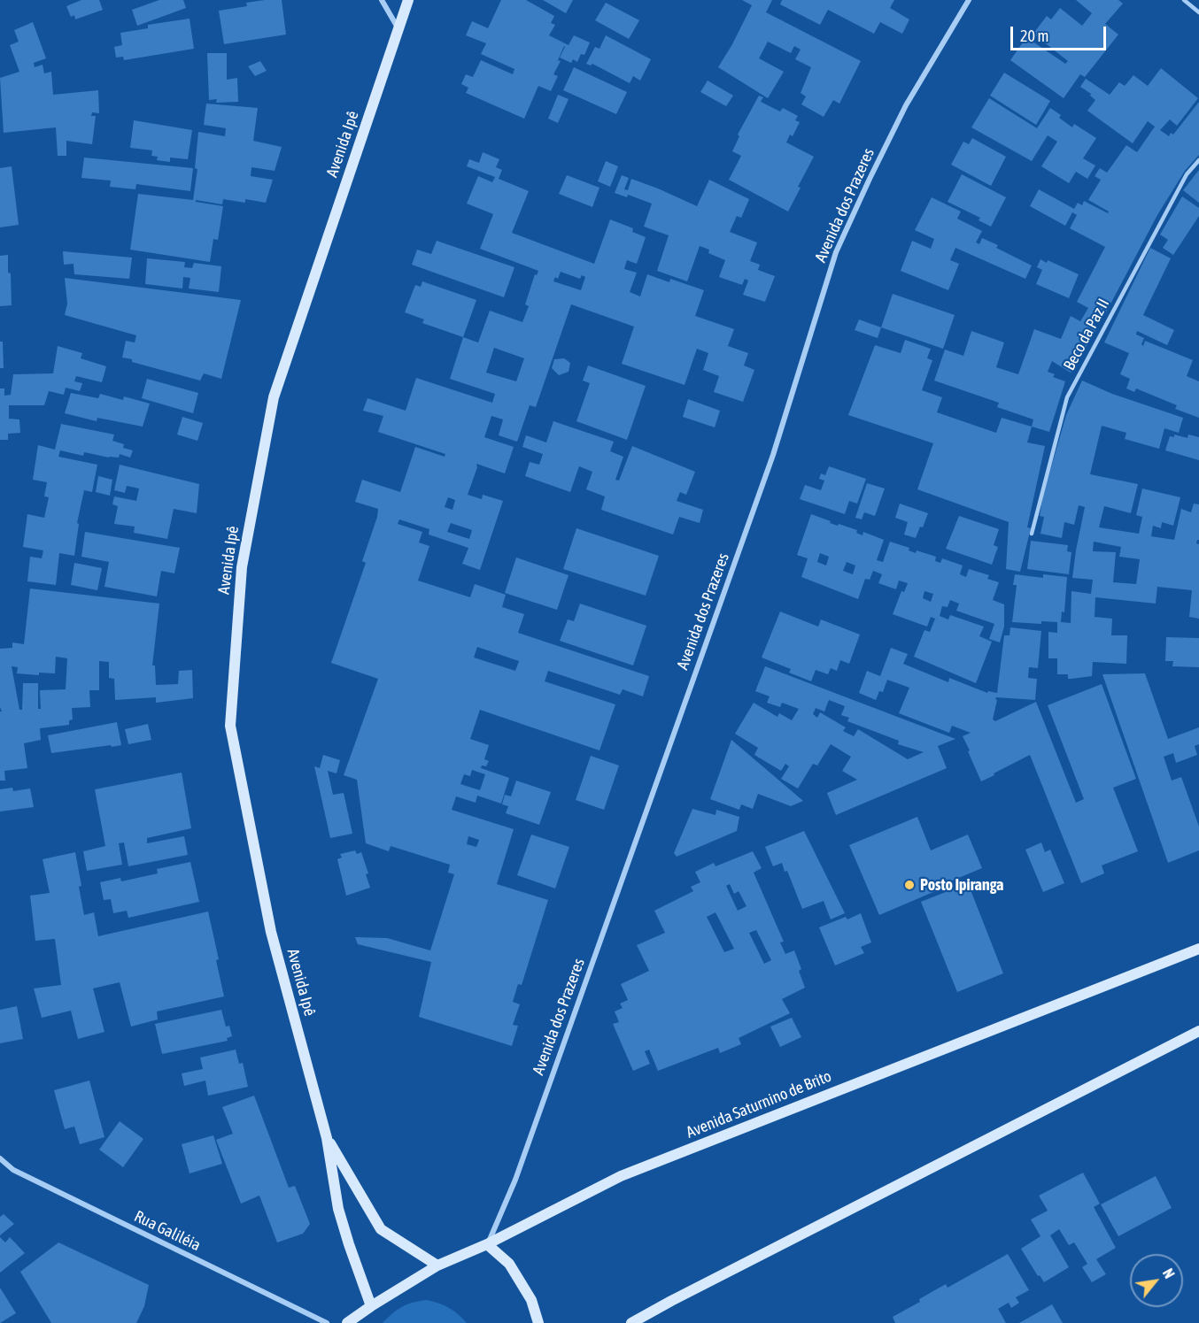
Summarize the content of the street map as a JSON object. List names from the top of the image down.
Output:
{
  "streets": {
    "main road": ["Avenida Ipê", "Avenida Saturnino de Brito"],
    "street": ["Avenida dos Prazeres", "Rua Galiléia"],
    "lane": ["Beco da Paz II"]
  },
  "crossings": [
    ["Avenida Ipê", "Avenida Saturnino de Brito"],
    ["Avenida dos Prazeres", "Avenida Saturnino de Brito"]
  ],
  "places": ["Posto Ipiranga"],
  "scale_bar": "20 m",
  "north": "top right"
}
